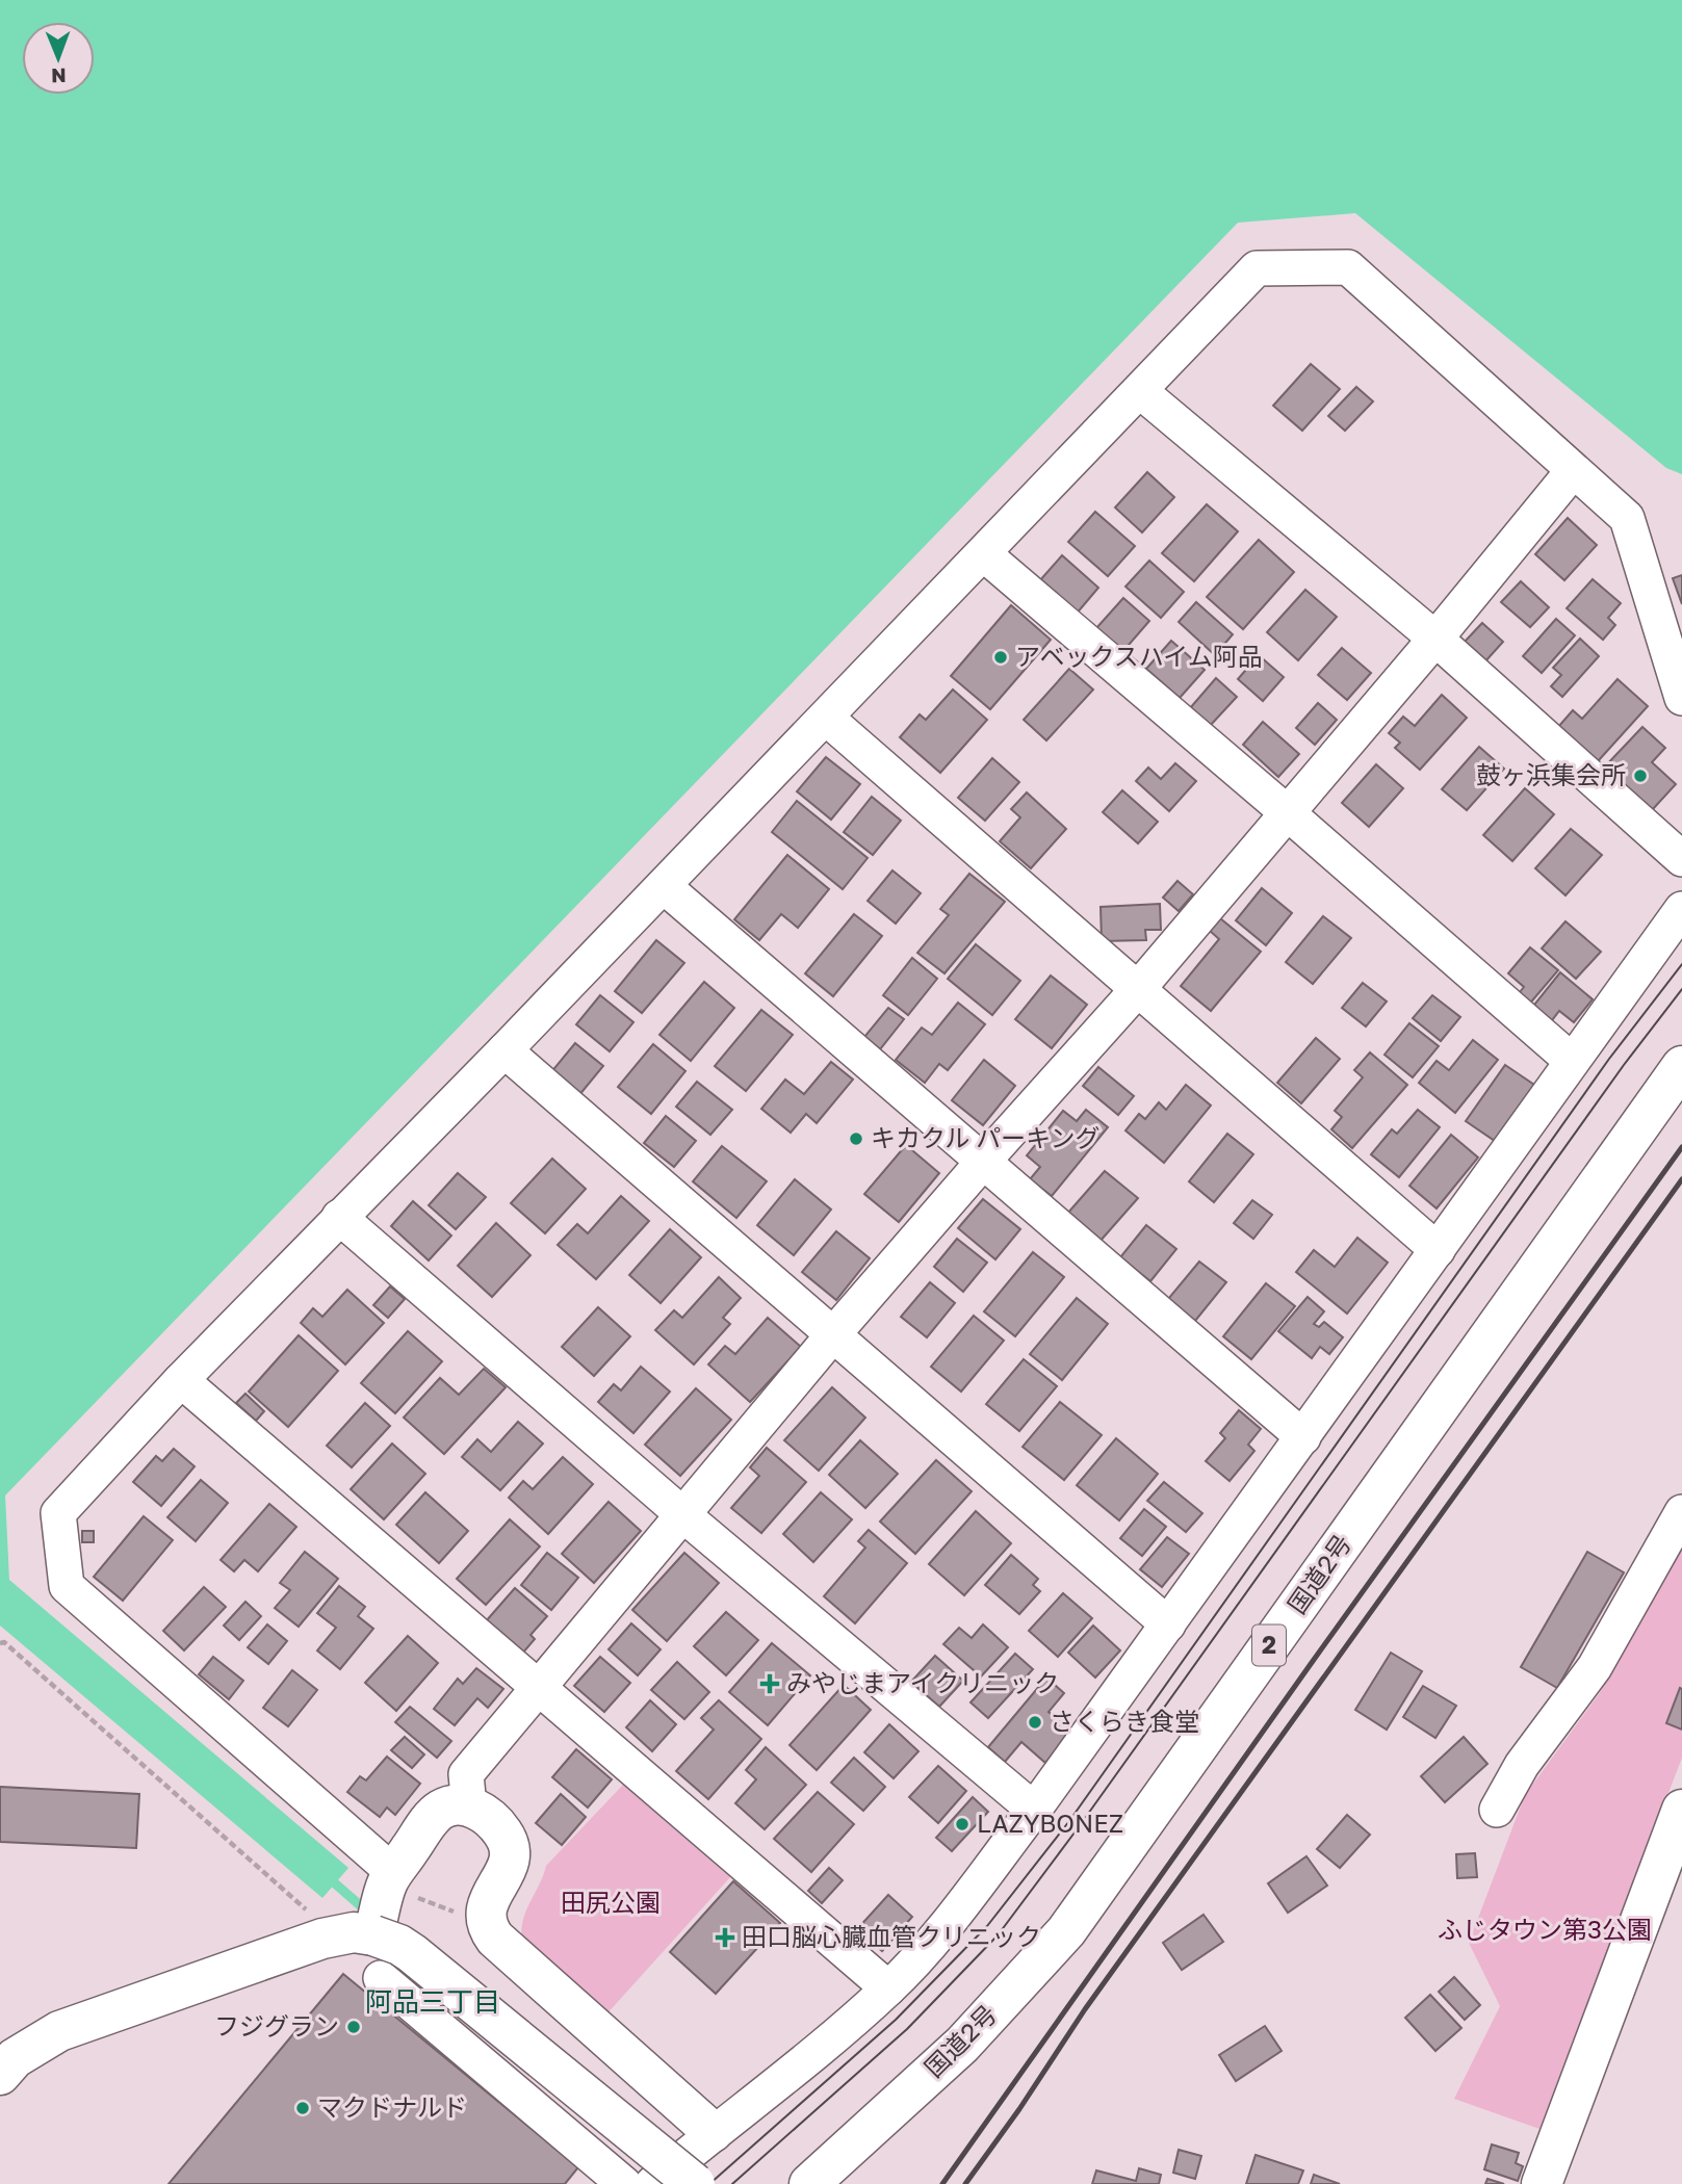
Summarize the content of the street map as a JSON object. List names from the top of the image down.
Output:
{
  "streets": {
    "main road": ["国道2号", "2"]
  },
  "districts": ["阿品三丁目"],
  "parks": ["田尻公園", "ふじタウン第3公園"],
  "places": {
    "other": [
      "アベックスハイム阿品",
      "鼓ヶ浜集会所",
      "キカクル パーキング",
      "さくらき食堂",
      "LAZYBONEZ",
      "フジグラン",
      "マクドナルド"
    ],
    "health": ["みやじまアイクリニック", "田口脳心臓血管クリニック"]
  },
  "north": "bottom"
}
